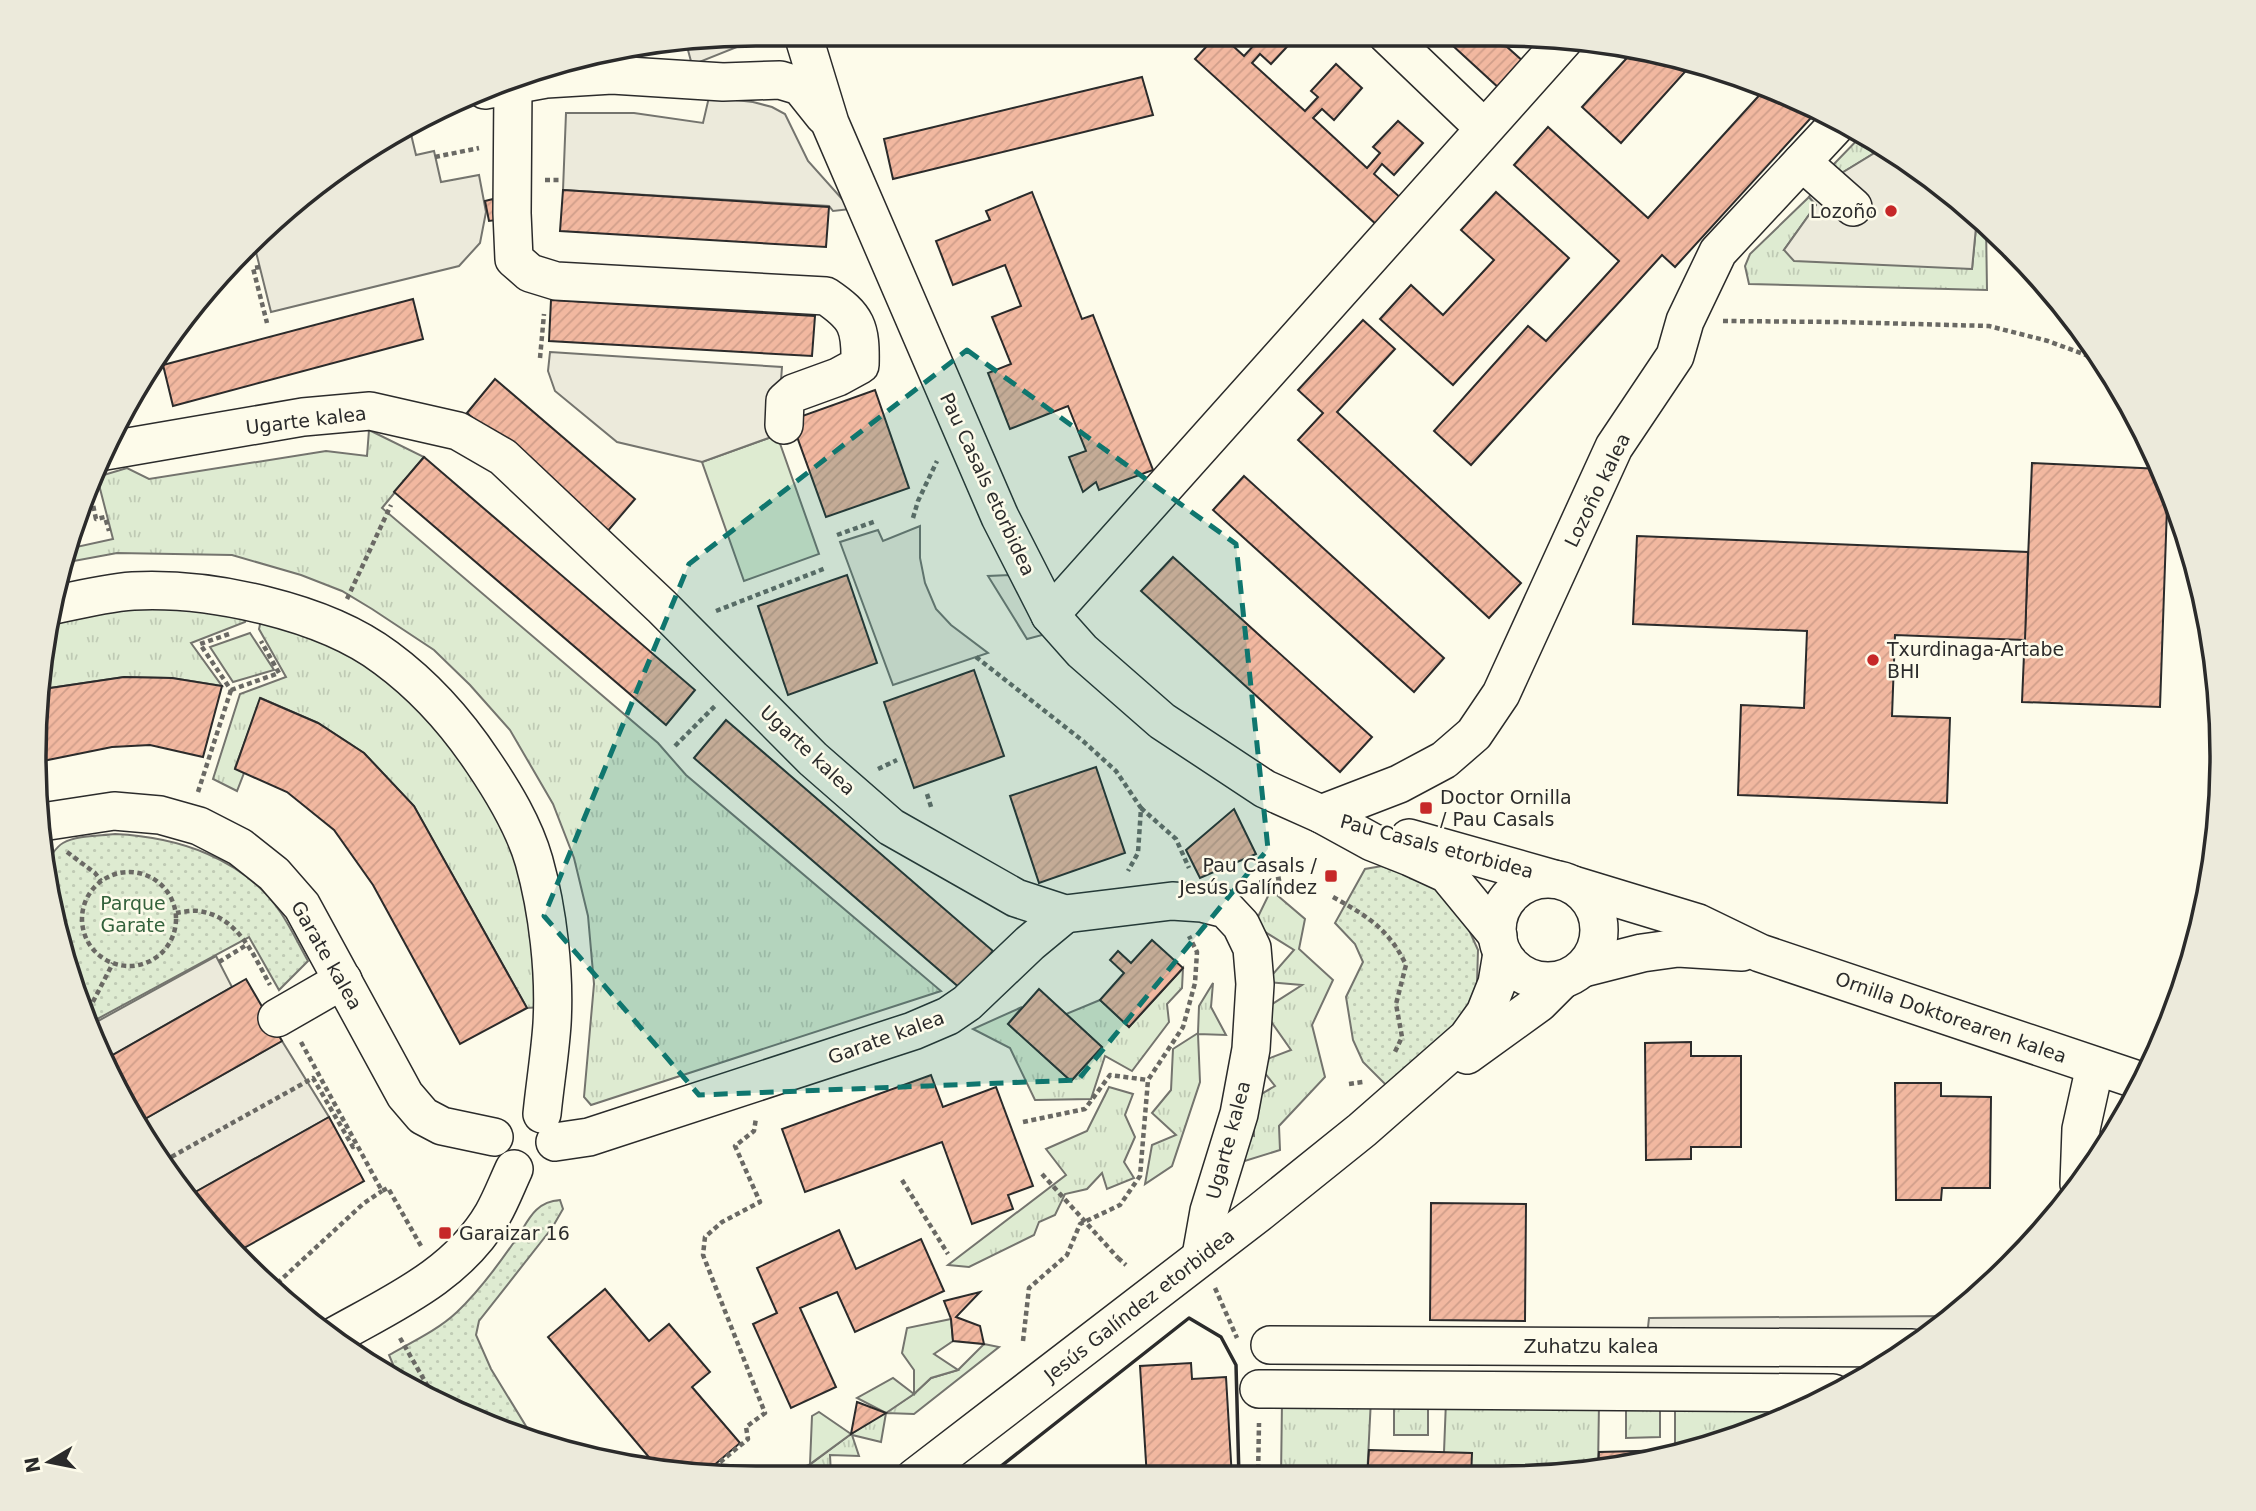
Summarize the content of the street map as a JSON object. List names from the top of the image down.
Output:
{
  "streets": {
    "street": [
      "Ugarte kalea",
      "Pau Casals etorbidea",
      "Lozoño kalea",
      "Garate kalea",
      "Ornilla Doktorearen kalea",
      "Jesús Galíndez etorbidea",
      "Zuhatzu kalea"
    ]
  },
  "crossings": [
    ["Ugarte kalea", "Garate kalea"],
    ["Ugarte kalea", "Jesús Galíndez etorbidea"],
    ["Pau Casals etorbidea", "Lozoño kalea"],
    ["Pau Casals etorbidea", "Ornilla Doktorearen kalea"],
    ["Pau Casals etorbidea", "Jesús Galíndez etorbidea"],
    ["Ornilla Doktorearen kalea", "Jesús Galíndez etorbidea"]
  ],
  "parks": ["Parque Garate"],
  "places": {
    "other": ["Lozoño", "Txurdinaga-Artabe BHI"],
    "transit": ["Doctor Ornilla / Pau Casals", "Pau Casals / Jesús Galíndez", "Garaizar 16"]
  },
  "north": "left"
}
